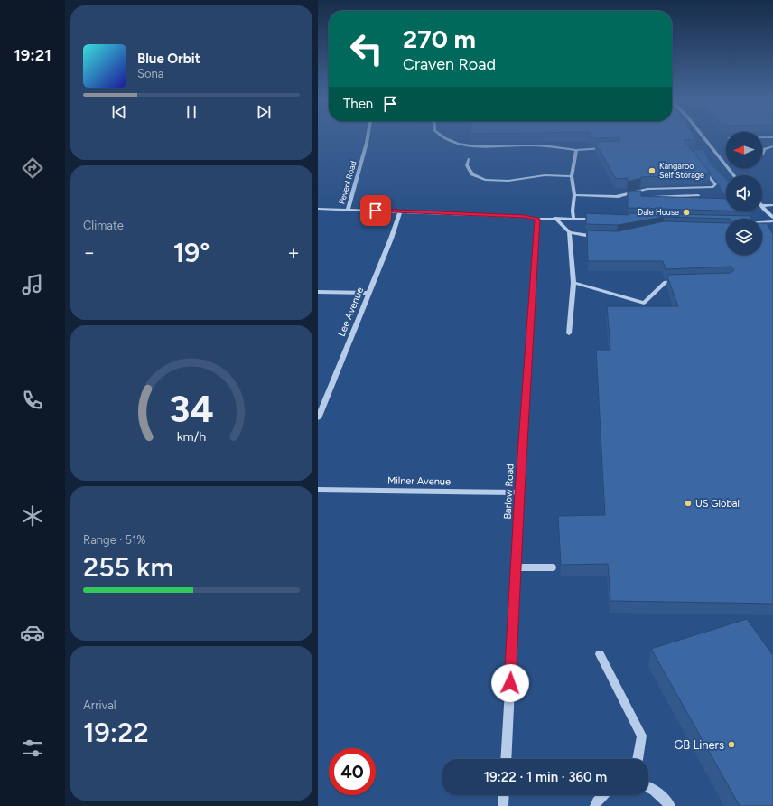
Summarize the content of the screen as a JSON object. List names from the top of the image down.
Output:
{
  "streets": {
    "street": [
      "Peveril Road",
      "Lee Avenue",
      "Milner Avenue",
      "Barlow Road"
    ]
  },
  "crossings": [
    ["Milner Avenue", "Barlow Road"]
  ],
  "places": [
    "Kangaroo Self Storage",
    "Dale House",
    "US Global",
    "GB Liners"
  ],
  "north": "left",
  "page": {
    "tabs": "19:21",
    "turn": ["270 m", "Craven Road"],
    "song": ["Blue Orbit", "Sona"],
    "then": "Then",
    "tile": [
      "Climate",
      ["Range · 51%", "255 km"],
      ["Arrival", "19:22"]
    ],
    "heat": ["−", "19°", "+"],
    "limit": "40",
    "trip": "19:22 · 1 min · 360 m",
    "gauge": ["34", "km/h"]
  }
}
